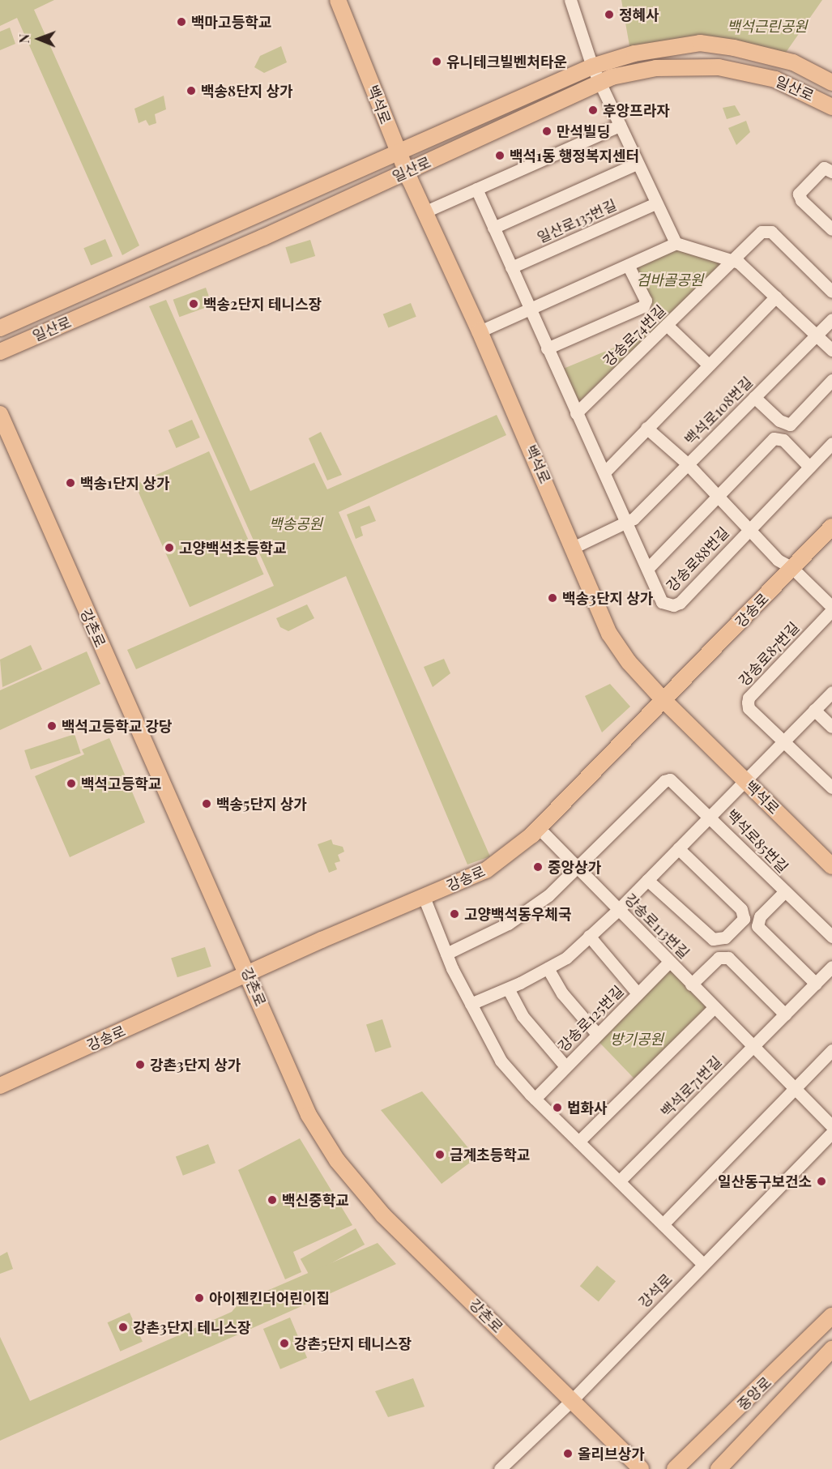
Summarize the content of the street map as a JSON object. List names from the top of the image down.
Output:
{
  "streets": {
    "main road": [
      "일산로",
      "백석로",
      "강송로",
      "강촌로",
      "중앙로"
    ],
    "street": [
      "일산로135번길",
      "강송로74번길",
      "백석로108번길",
      "강송로88번길",
      "강송로87번길",
      "백석로85번길",
      "강송로113번길",
      "강송로125번길",
      "백석로71번길",
      "강석로"
    ]
  },
  "crossings": [
    ["일산로", "백석로"],
    ["백석로", "백석로108번길"],
    ["백석로", "강송로"],
    ["백석로", "백석로85번길"],
    ["백석로108번길", "강송로88번길"],
    ["강송로88번길", "강송로"],
    ["강송로88번길", "강송로87번길"],
    ["강송로", "강촌로"],
    ["강송로", "강송로87번길"],
    ["강송로", "강송로113번길"],
    ["강촌로", "강석로"],
    ["강송로87번길", "백석로85번길"],
    ["백석로85번길", "강송로113번길"],
    ["강송로113번길", "강송로125번길"],
    ["강송로113번길", "백석로71번길"]
  ],
  "parks": [
    "백석근린공원",
    "검바골공원",
    "백송공원",
    "방기공원"
  ],
  "places": [
    "정혜사",
    "백마고등학교",
    "유니테크빌벤처타운",
    "백송8단지 상가",
    "후앙프라자",
    "만석빌딩",
    "백석1동 행정복지센터",
    "백송2단지 테니스장",
    "백송1단지 상가",
    "고양백석초등학교",
    "백송3단지 상가",
    "백석고등학교 강당",
    "백석고등학교",
    "백송5단지 상가",
    "중앙상가",
    "고양백석동우체국",
    "강촌3단지 상가",
    "법화사",
    "금계초등학교",
    "일산동구보건소",
    "백신중학교",
    "아이젠킨더어린이집",
    "강촌3단지 테니스장",
    "강촌5단지 테니스장",
    "올리브상가"
  ],
  "north": "left"
}
